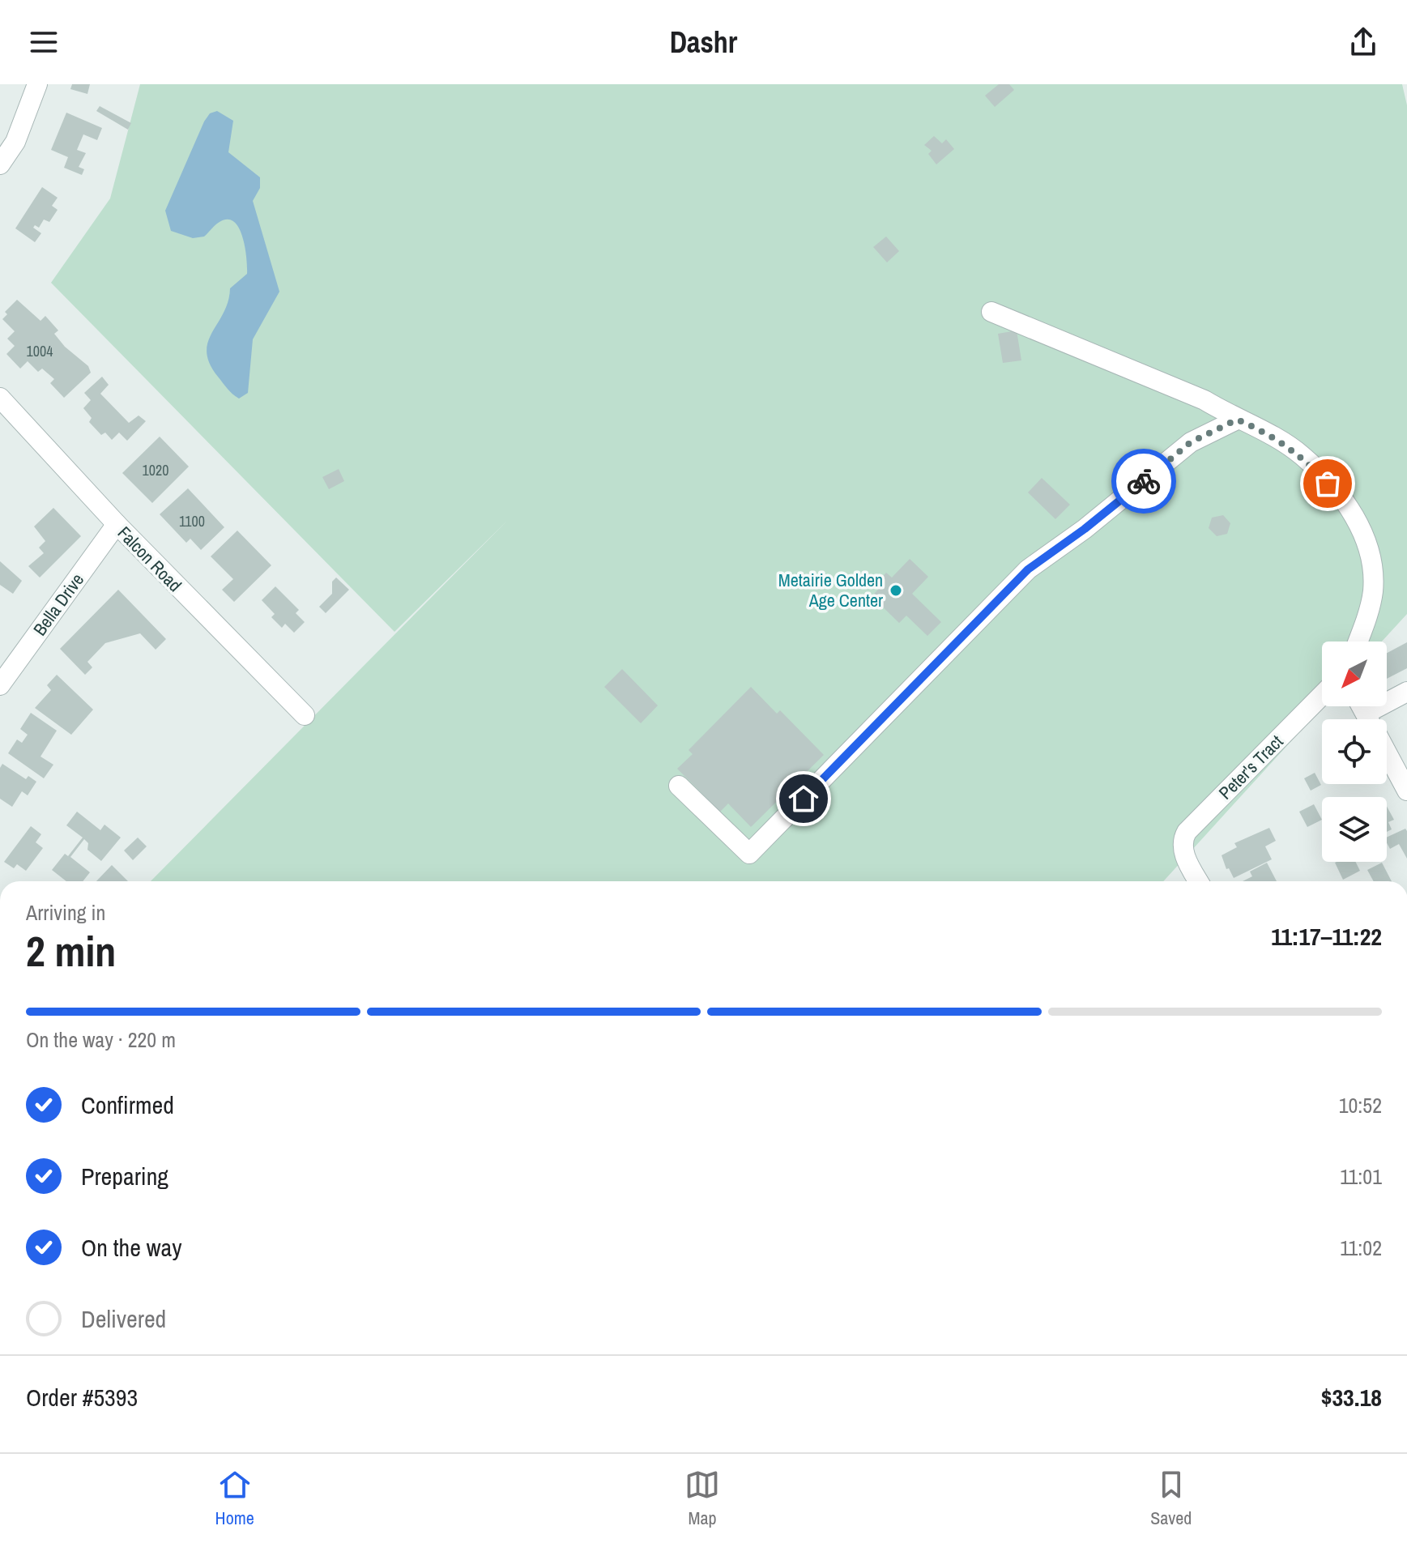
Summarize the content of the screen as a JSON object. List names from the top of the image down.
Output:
{
  "streets": {
    "street": ["Falcon Road", "Bella Drive", "Peter's Tract"]
  },
  "crossings": [
    ["Falcon Road", "Bella Drive"]
  ],
  "places": ["Metairie Golden Age Center"],
  "house_numbers": ["1004", "1020", "1100"],
  "north": "bottom left",
  "page": {
    "header": "Dashr",
    "heading": ["2 min", "Arriving in", "11:17–11:22"],
    "panel": ["Order #5393", "$33.18"],
    "bar": "On the way · 220 m",
    "list": [
      ["Confirmed", "10:52"],
      ["Preparing", "11:01"],
      ["On the way", "11:02"],
      "Delivered"
    ],
    "tabs": ["Home", "Map", "Saved"]
  }
}
